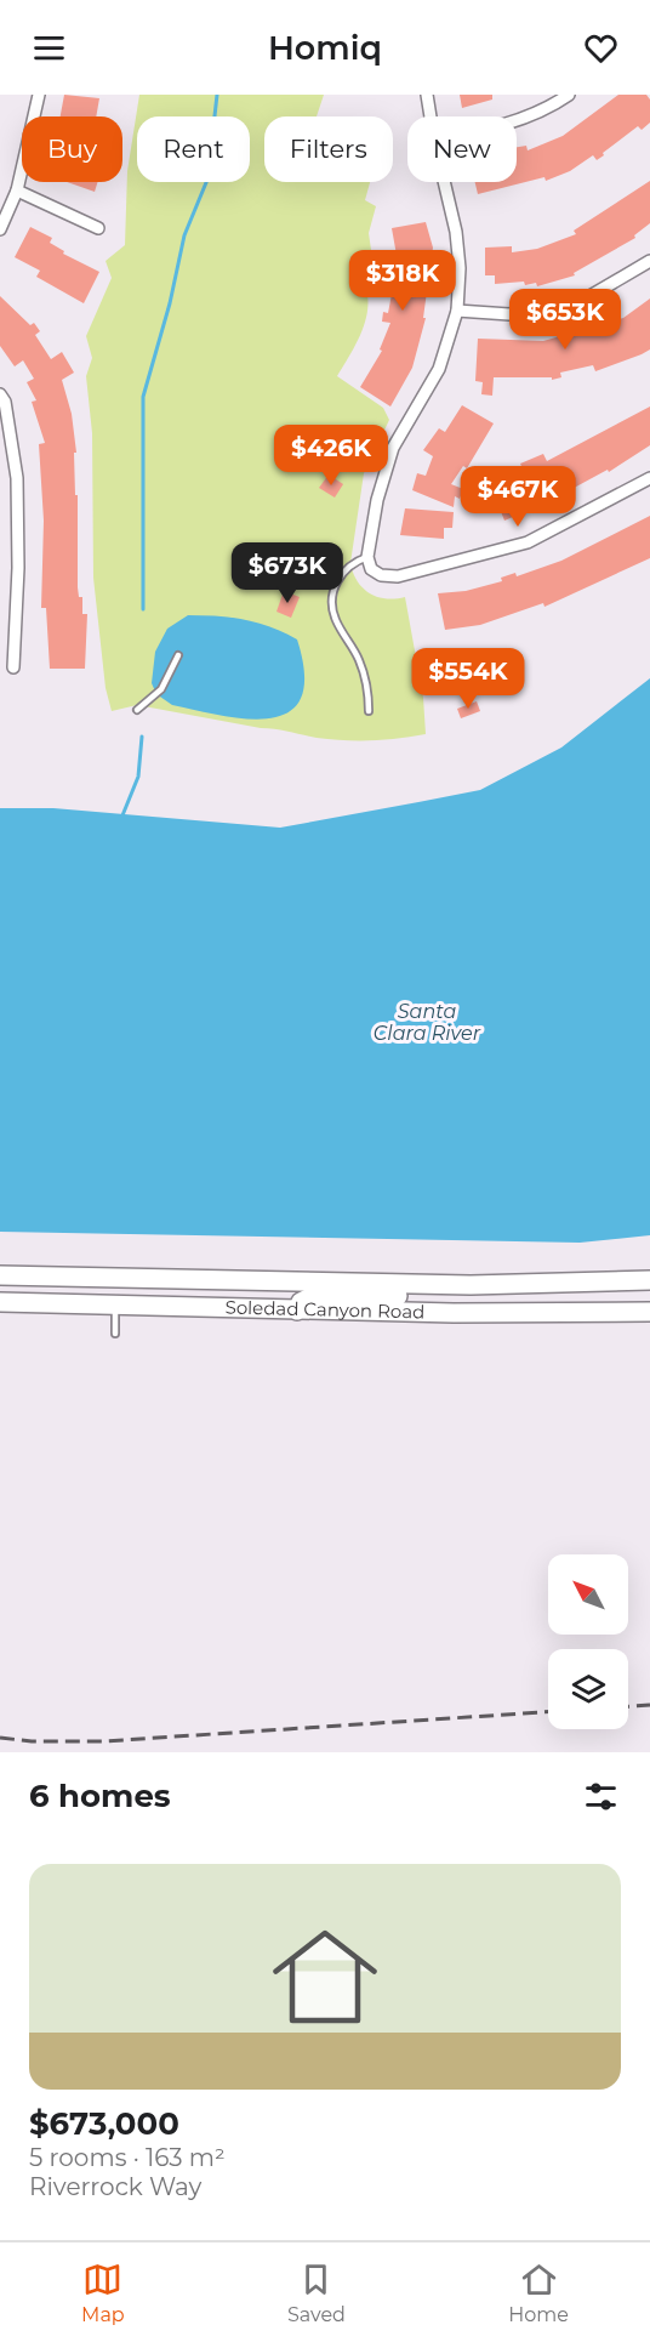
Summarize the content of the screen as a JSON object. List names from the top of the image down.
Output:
{
  "streets": {
    "main road": ["Soledad Canyon Road"]
  },
  "water": ["Santa Clara River"],
  "north": "top left",
  "page": {
    "header": "Homiq",
    "chip": [
      "Buy",
      "Rent",
      "Filters",
      "New"
    ],
    "price": [
      "$318K",
      "$653K",
      "$426K",
      "$467K",
      "$673K",
      "$554K"
    ],
    "heading": "6 homes",
    "list": [
      {
        "name": "$673,000",
        "note": "5 rooms · 163 m² · Riverrock Way"
      }
    ],
    "tabs": ["Map", "Saved", "Home"]
  }
}
